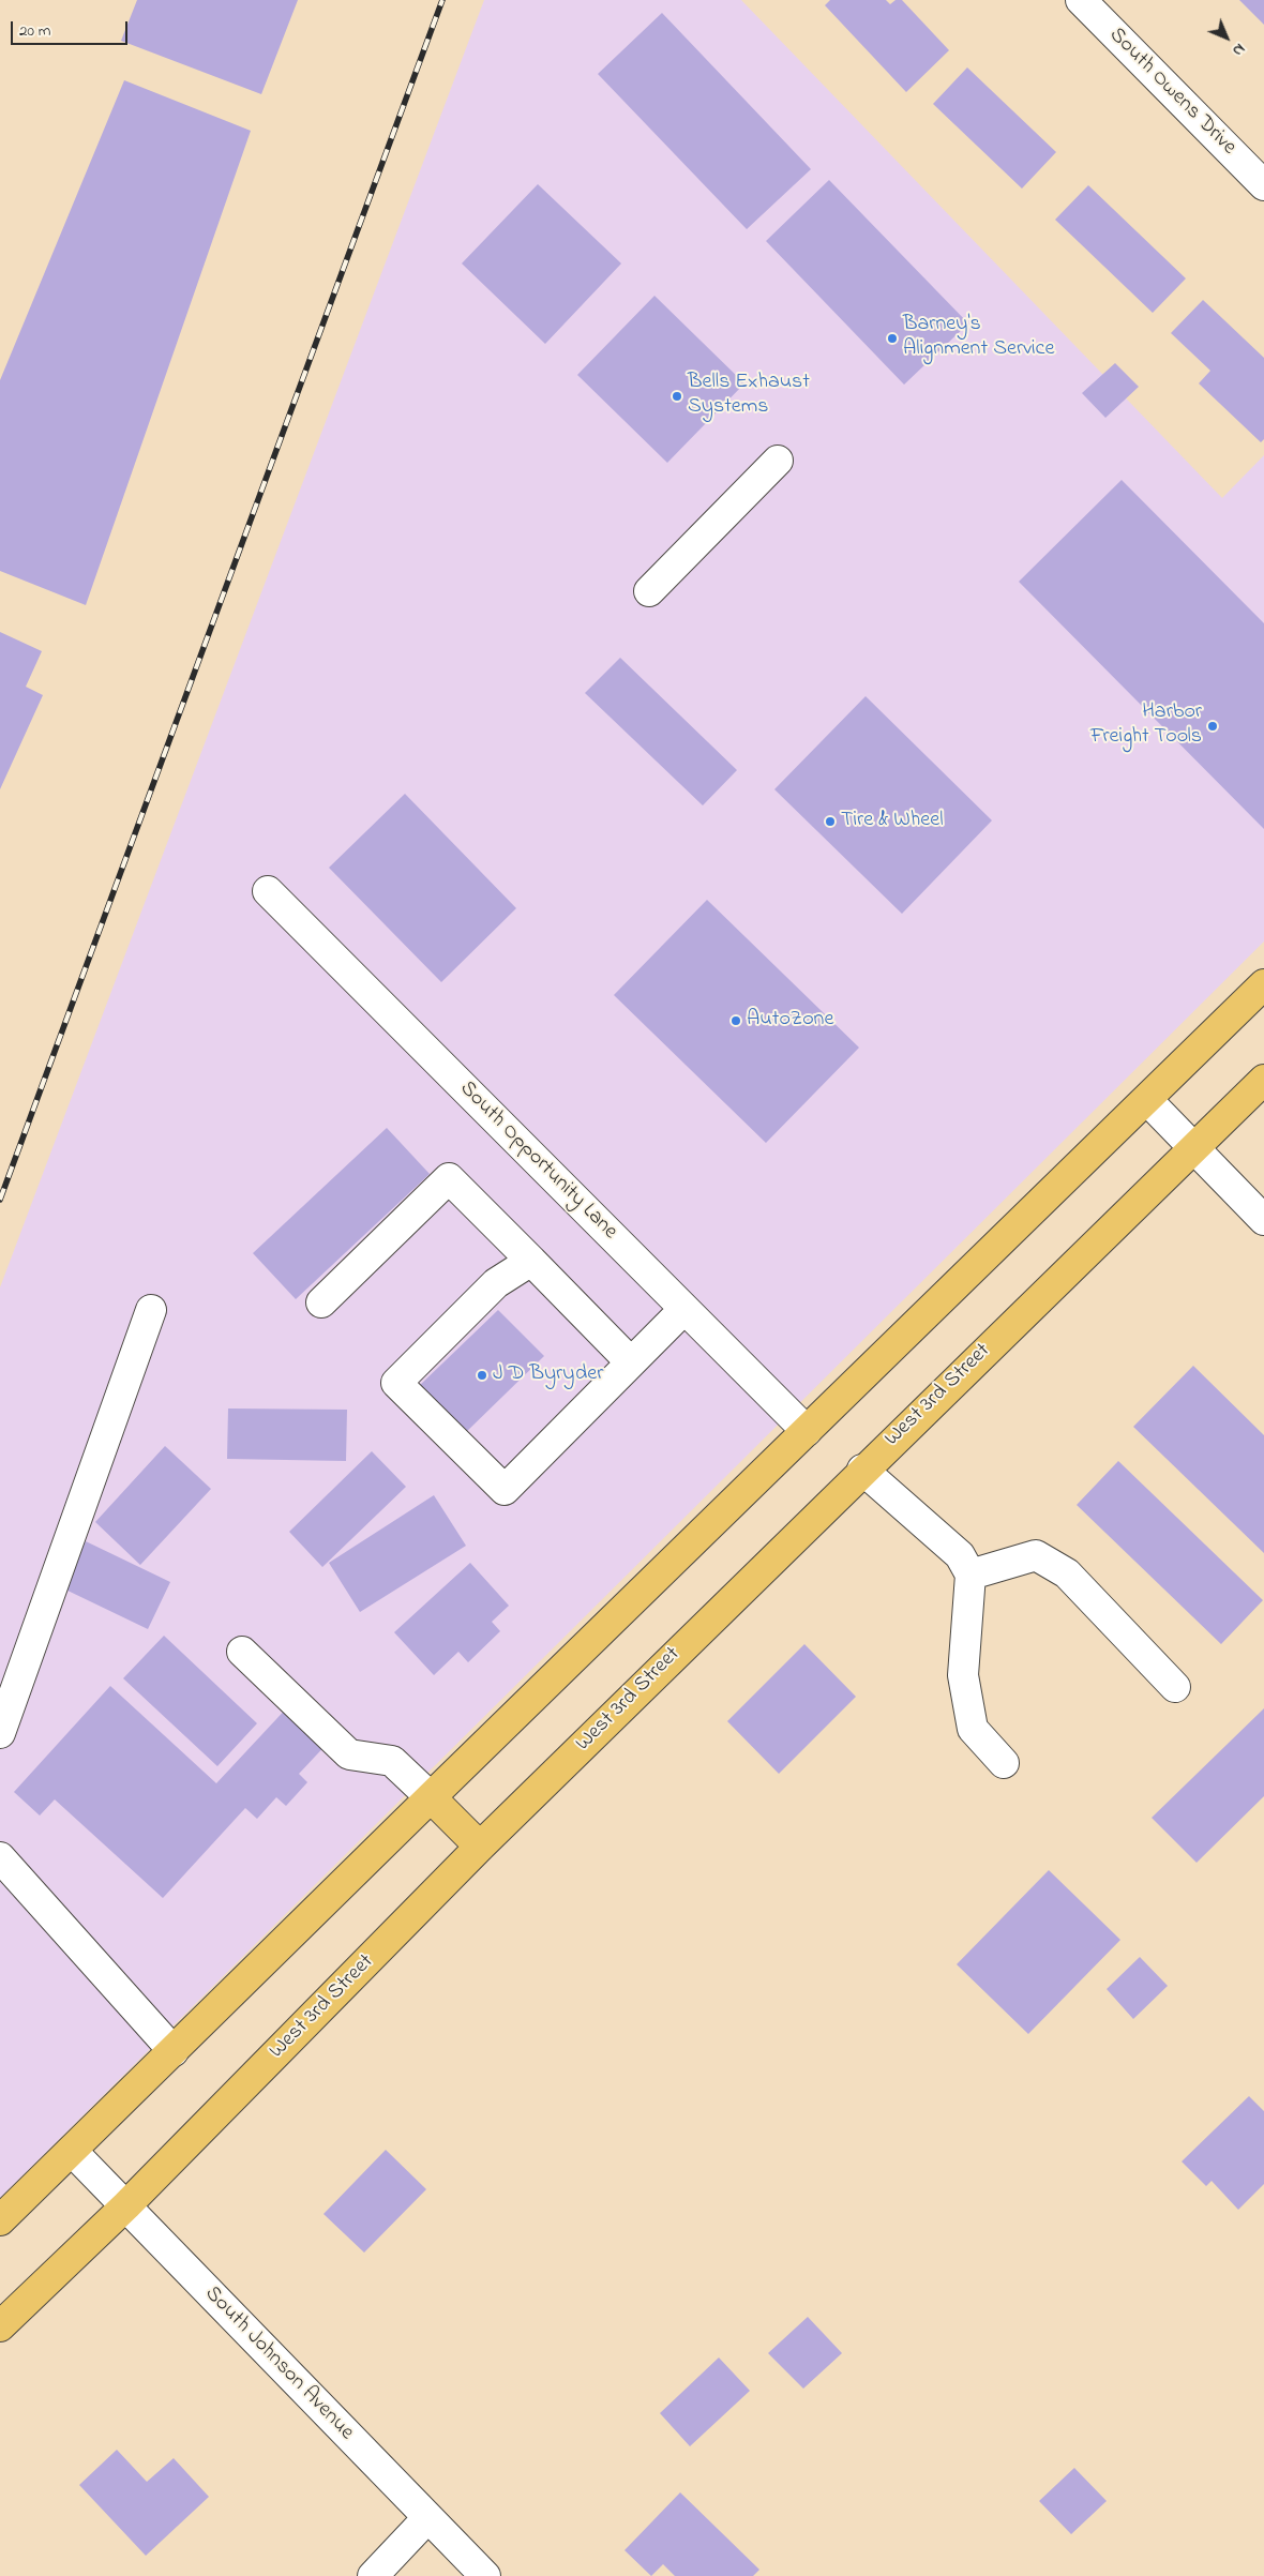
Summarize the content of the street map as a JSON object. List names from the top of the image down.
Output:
{
  "streets": {
    "main road": ["West 3rd Street"],
    "street": ["South Owens Drive", "South Opportunity Lane", "South Johnson Avenue"]
  },
  "crossings": [
    ["West 3rd Street", "South Johnson Avenue"]
  ],
  "places": [
    "Barney's Alignment Service",
    "Bells Exhaust Systems",
    "Harbor Freight Tools",
    "Tire & Wheel",
    "AutoZone",
    "J D Byryder"
  ],
  "scale_bar": "20 m",
  "north": "bottom right"
}
